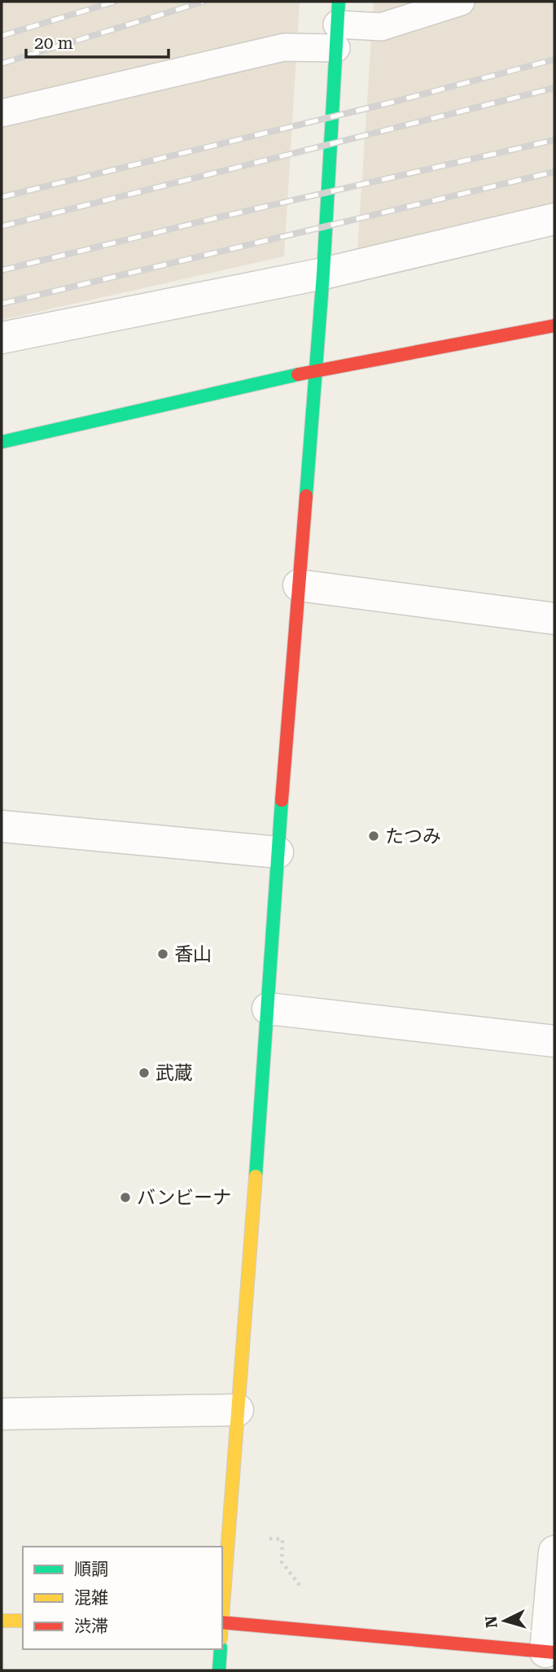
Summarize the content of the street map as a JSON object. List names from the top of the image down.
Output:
{
  "places": [
    "たつみ",
    "香山",
    "武蔵",
    "バンビーナ"
  ],
  "legend": ["順調", "混雑", "渋滞"],
  "scale_bar": "20 m",
  "north": "left"
}
